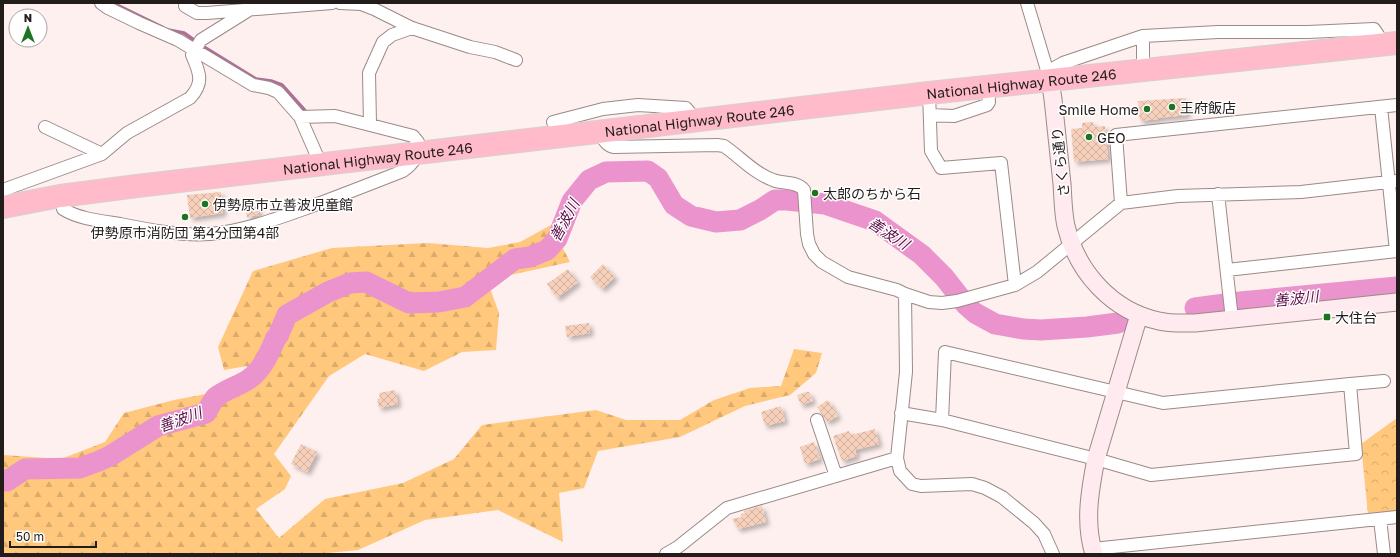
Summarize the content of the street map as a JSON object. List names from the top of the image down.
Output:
{
  "streets": {
    "highway": ["National Highway Route 246"],
    "street": ["さくら通り"]
  },
  "crossings": [
    ["National Highway Route 246", "さくら通り"]
  ],
  "water": ["善波川"],
  "places": {
    "other": [
      "王府飯店",
      "Smile Home",
      "GEO",
      "太郎のちから石",
      "伊勢原市立善波児童館",
      "伊勢原市消防団 第4分団第4部"
    ],
    "transit": ["大住台"]
  },
  "scale_bar": "50 m",
  "north": "top"
}
